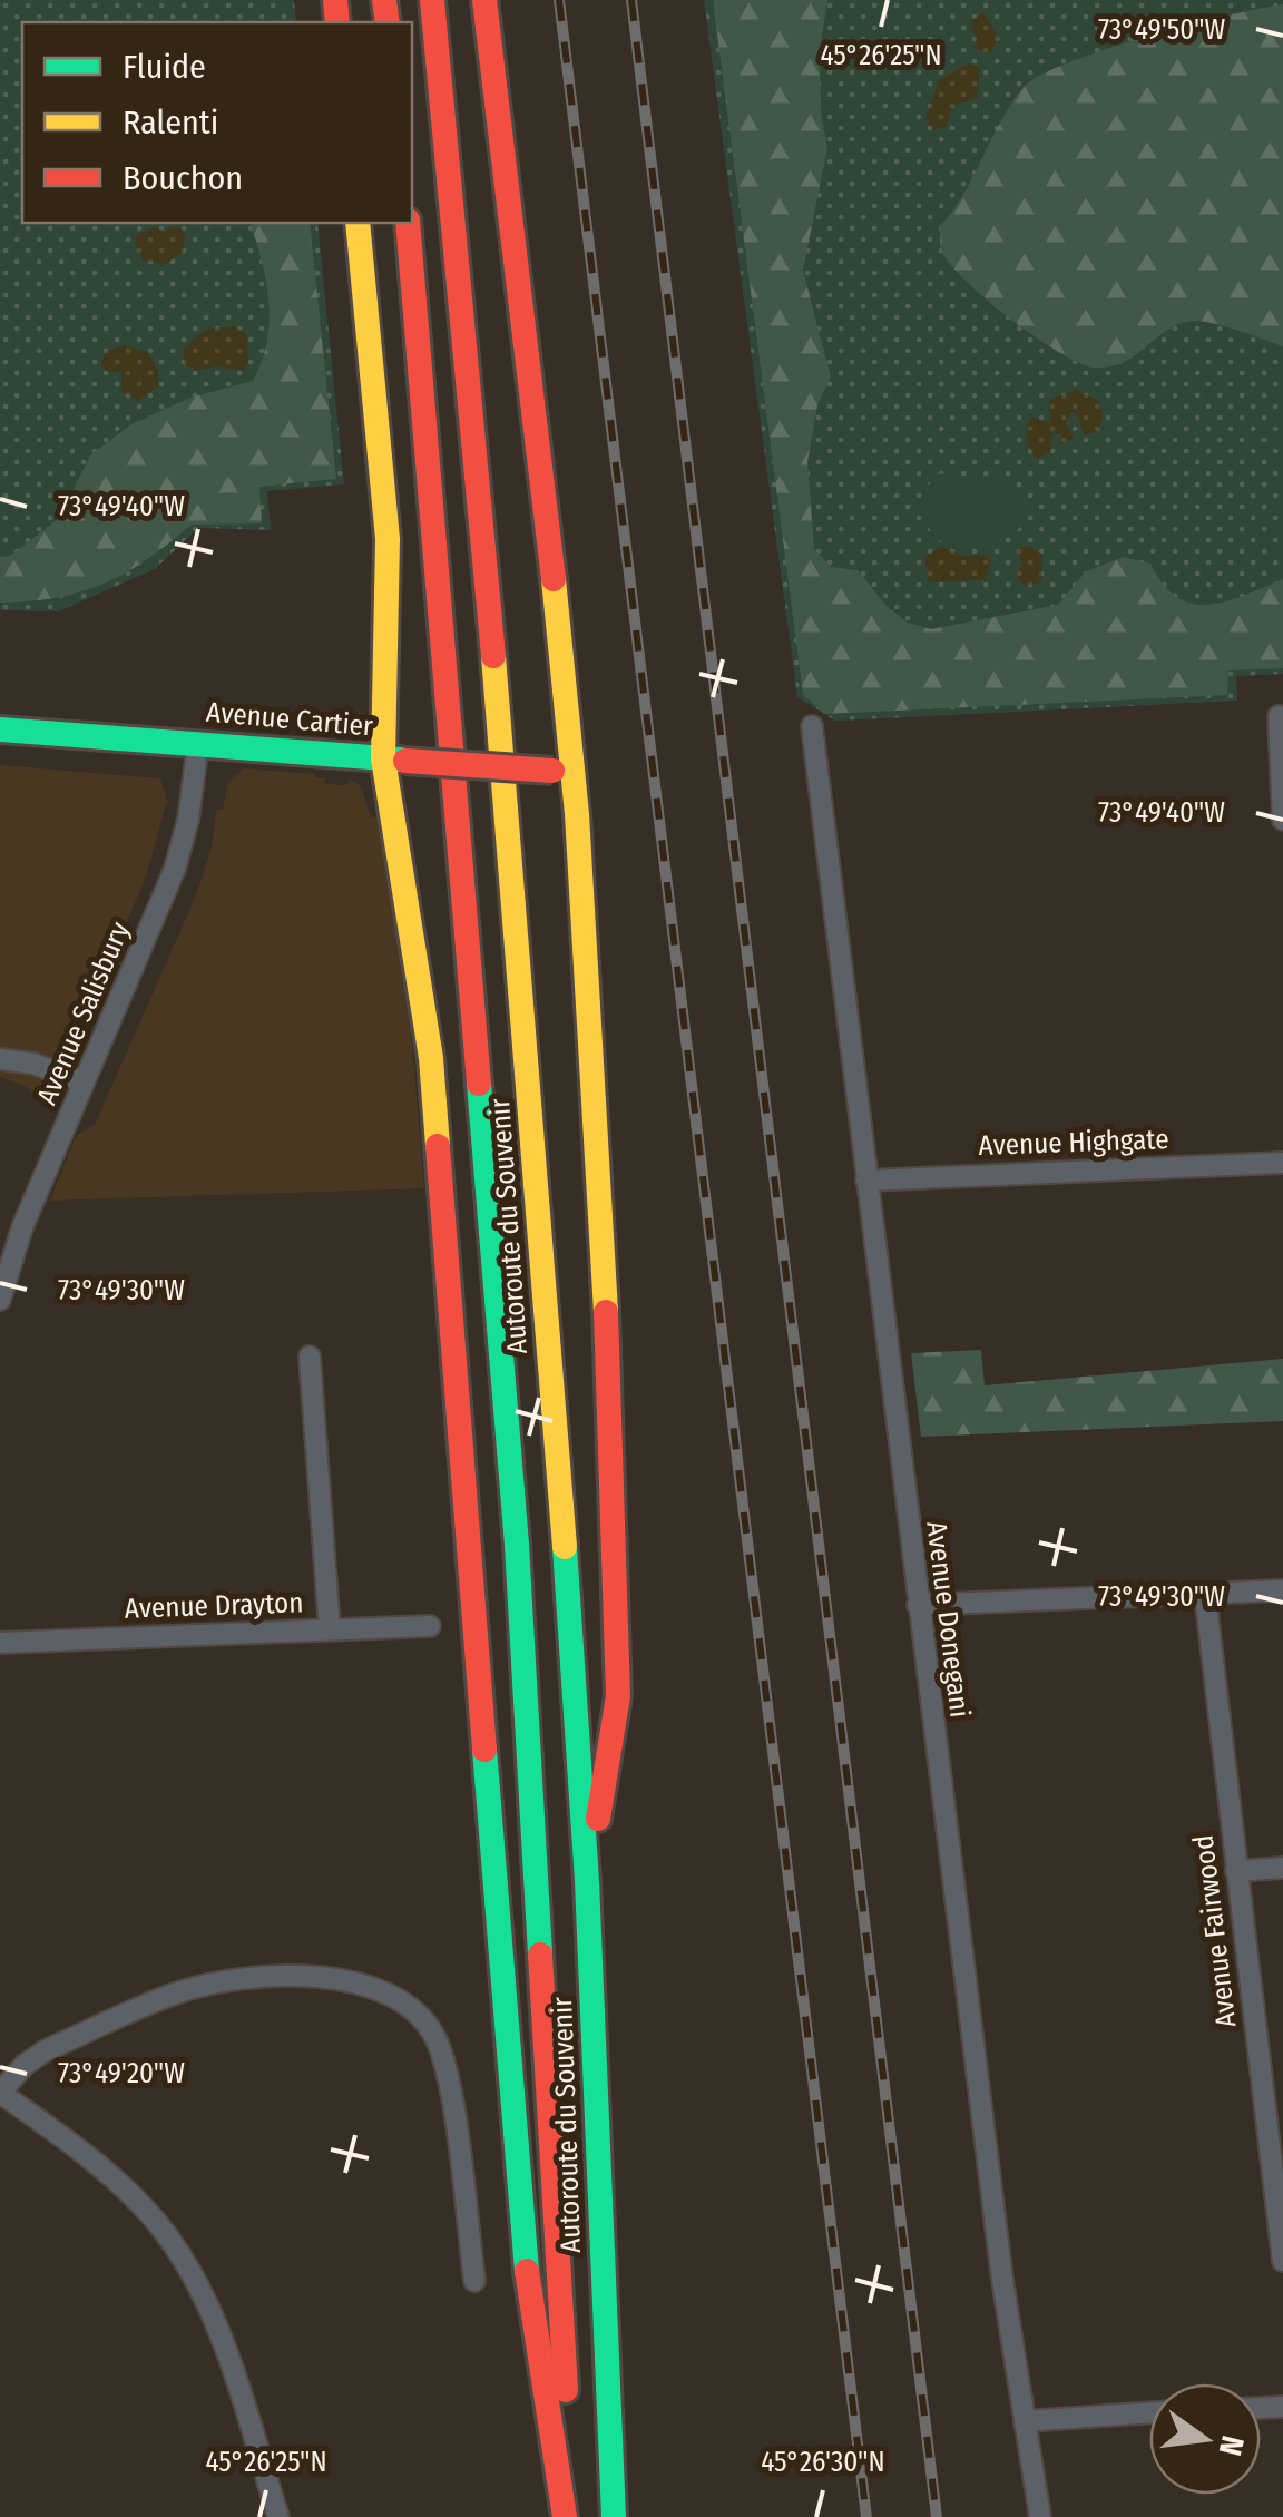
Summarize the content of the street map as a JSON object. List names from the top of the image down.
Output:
{
  "streets": {
    "main road": ["Avenue Cartier", "Autoroute du Souvenir"],
    "street": [
      "Avenue Salisbury",
      "Avenue Highgate",
      "Avenue Drayton",
      "Avenue Donegani",
      "Avenue Fairwood"
    ]
  },
  "crossings": [
    ["Avenue Cartier", "Avenue Salisbury"],
    ["Avenue Highgate", "Avenue Donegani"]
  ],
  "legend": ["Fluide", "Ralenti", "Bouchon"],
  "north": "right",
  "coordinates": [
    "73°49'50\"W",
    "45°26'25\"N",
    "73°49'40\"W",
    "73°49'30\"W",
    "73°49'20\"W",
    "45°26'30\"N"
  ]
}
